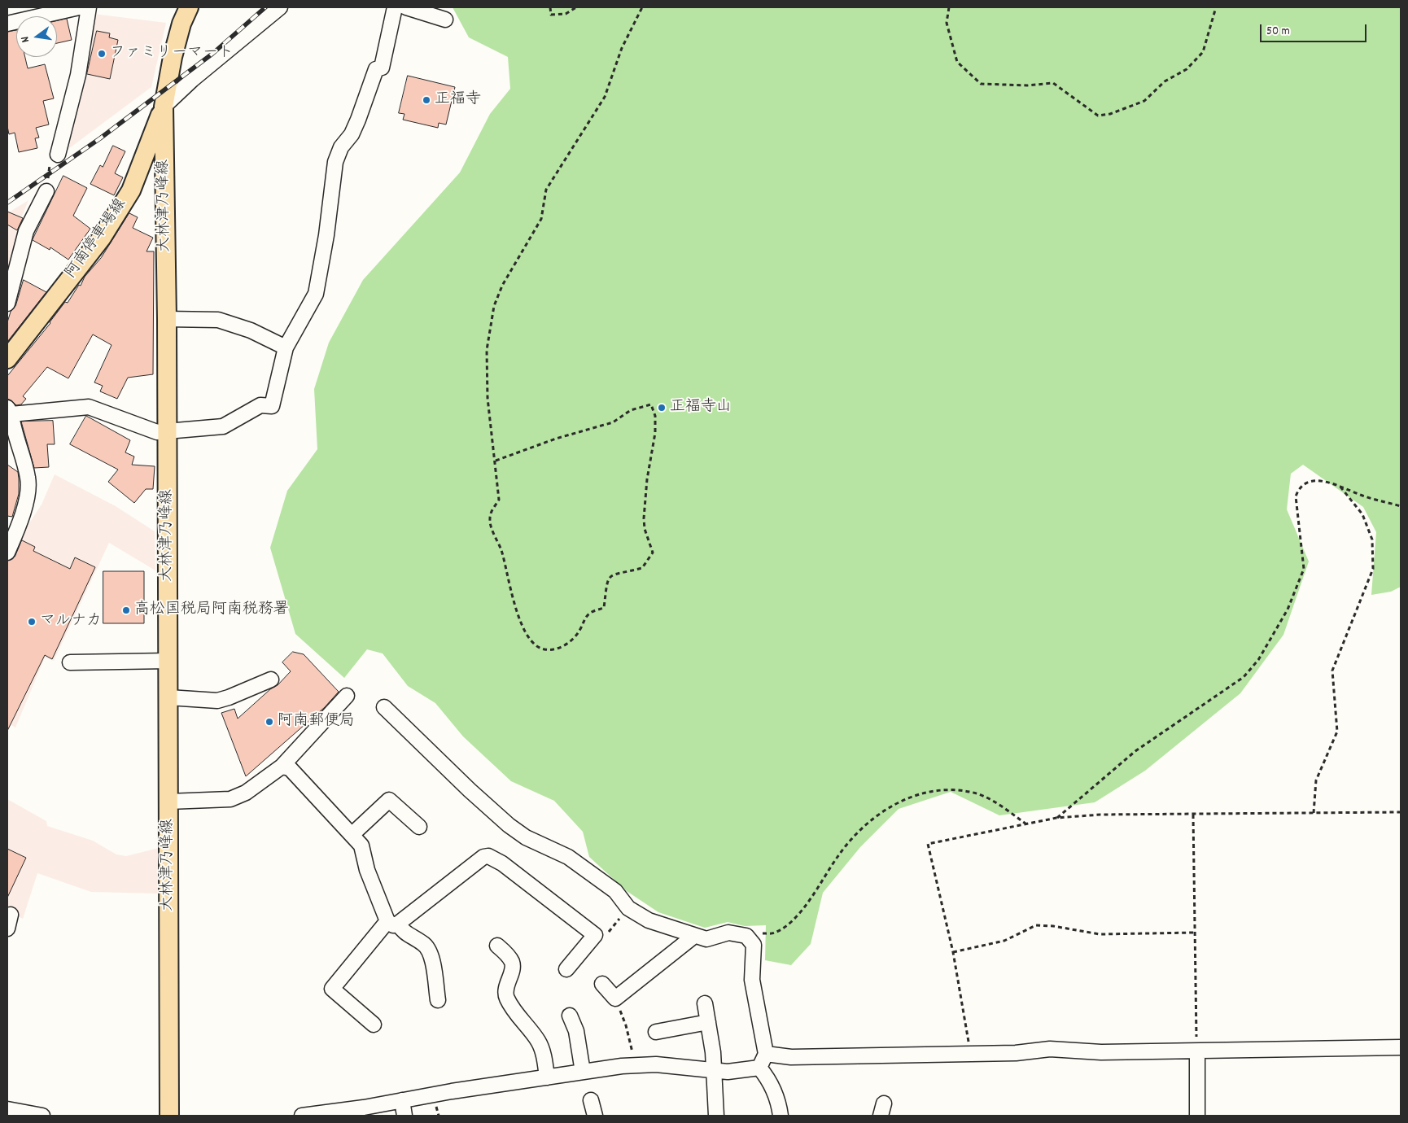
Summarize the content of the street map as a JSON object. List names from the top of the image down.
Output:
{
  "streets": {
    "main road": ["大林津乃峰線", "阿南停車場線"]
  },
  "crossings": [
    ["大林津乃峰線", "阿南停車場線"]
  ],
  "places": [
    "ファミリーマート",
    "正福寺",
    "正福寺山",
    "高松国税局阿南税務署",
    "マルナカ",
    "阿南郵便局"
  ],
  "scale_bar": "50 m",
  "north": "left"
}
